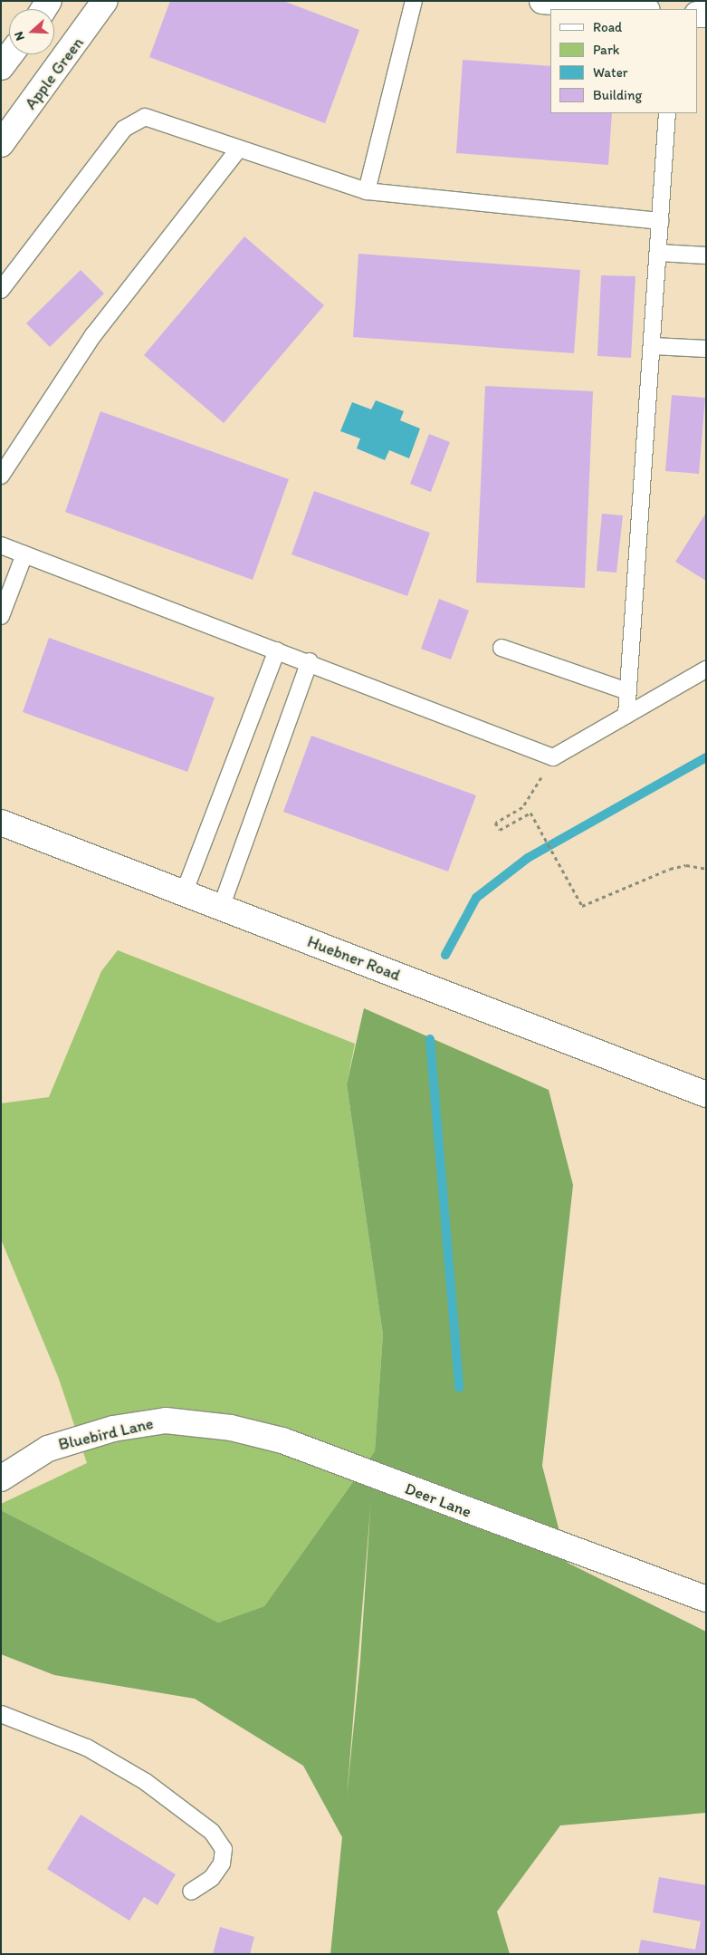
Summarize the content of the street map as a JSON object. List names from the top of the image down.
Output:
{
  "streets": {
    "street": [
      "Apple Green",
      "Huebner Road",
      "Bluebird Lane",
      "Deer Lane"
    ]
  },
  "crossings": [
    ["Bluebird Lane", "Deer Lane"]
  ],
  "legend": [
    "Road",
    "Park",
    "Water",
    "Building"
  ],
  "north": "left"
}
